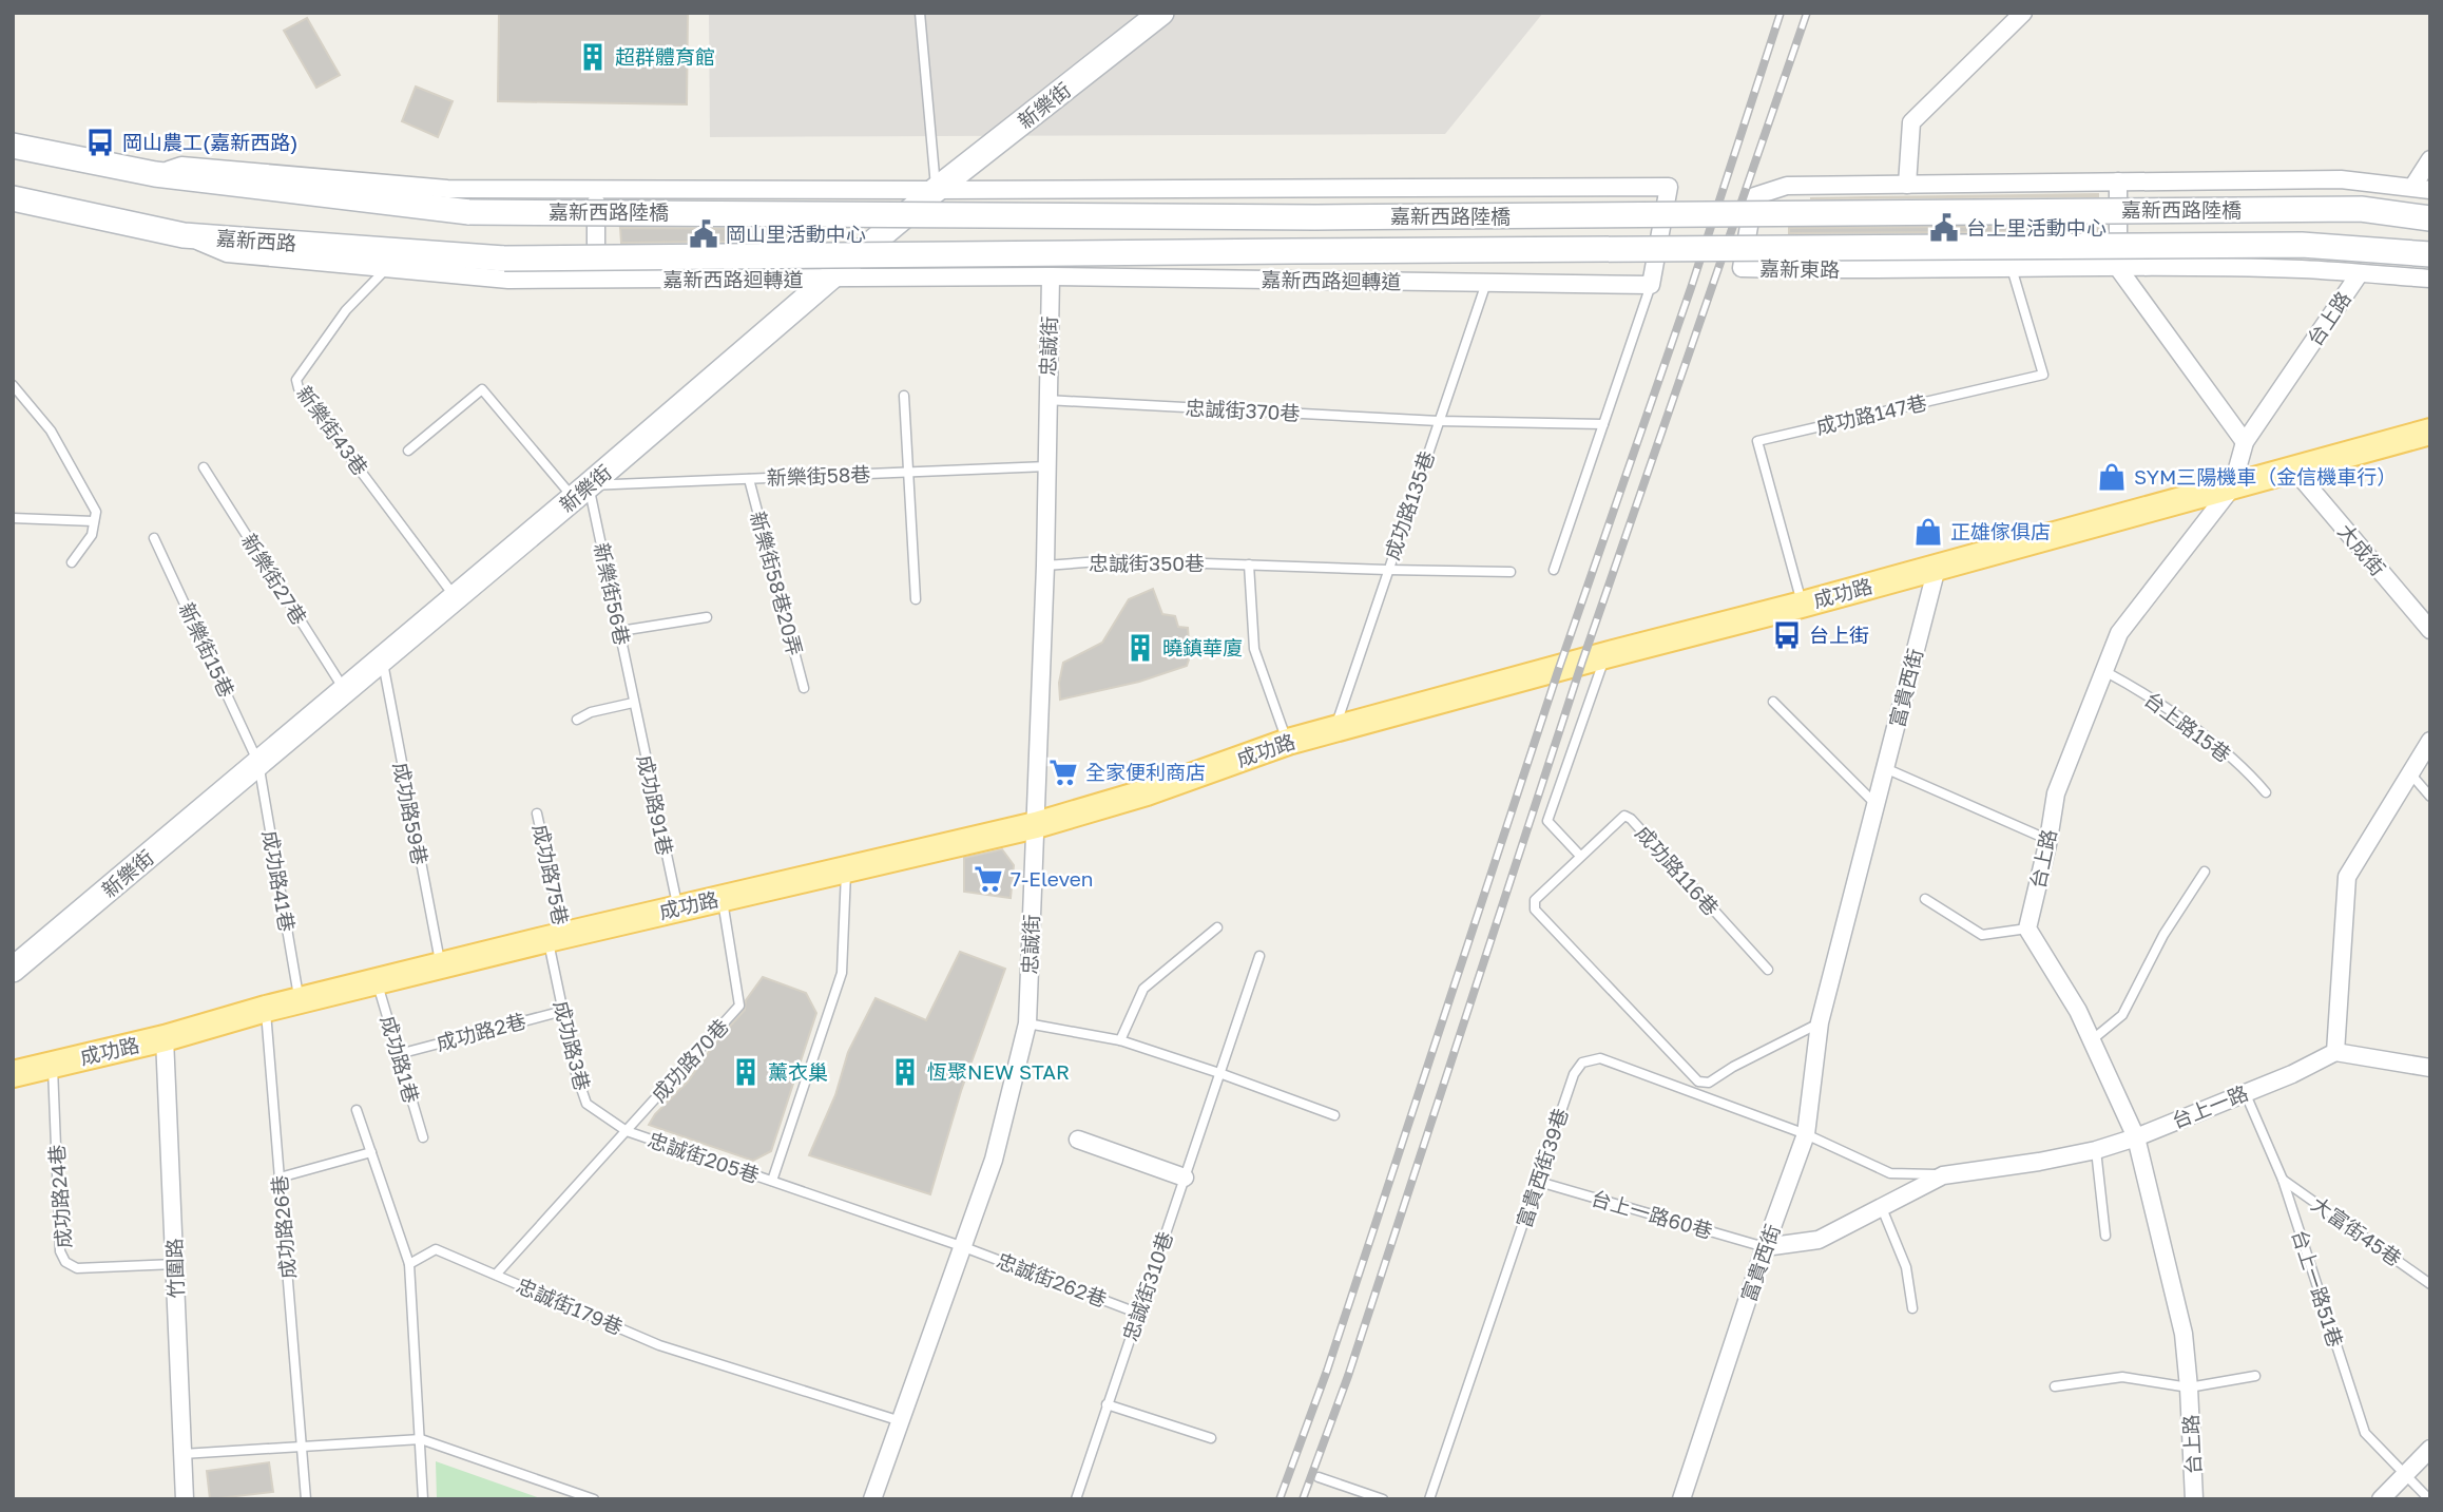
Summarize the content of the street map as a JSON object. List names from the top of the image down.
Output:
{
  "streets": {
    "main road": ["成功路"],
    "street": [
      "新樂街",
      "嘉新西路陸橋",
      "嘉新西路",
      "嘉新東路",
      "嘉新西路迴轉道",
      "台上路",
      "忠誠街",
      "大成街",
      "富貴西街",
      "台上一路",
      "竹圍路"
    ],
    "lane": [
      "忠誠街370巷",
      "成功路147巷",
      "新樂街43巷",
      "新樂街58巷",
      "成功路135巷",
      "忠誠街350巷",
      "新樂街27巷",
      "新樂街58巷20弄",
      "新樂街56巷",
      "新樂街15巷",
      "台上路15巷",
      "成功路91巷",
      "成功路59巷",
      "成功路116巷",
      "成功路75巷",
      "成功路41巷",
      "成功路2巷",
      "成功路3巷",
      "成功路1巷",
      "成功路70巷",
      "忠誠街205巷",
      "富貴西街39巷",
      "成功路24巷",
      "台上一路60巷",
      "成功路26巷",
      "大富街45巷",
      "忠誠街262巷",
      "忠誠街310巷",
      "台上一路51巷",
      "忠誠街179巷"
    ]
  },
  "crossings": [
    ["新樂街", "嘉新西路迴轉道"],
    ["新樂街", "新樂街43巷"],
    ["新樂街", "新樂街58巷"],
    ["新樂街", "新樂街27巷"],
    ["新樂街", "新樂街56巷"],
    ["新樂街", "新樂街15巷"],
    ["新樂街", "成功路59巷"],
    ["新樂街", "成功路41巷"],
    ["嘉新西路陸橋", "嘉新西路"],
    ["嘉新西路", "嘉新西路迴轉道"],
    ["嘉新東路", "台上路"],
    ["嘉新東路", "成功路147巷"],
    ["嘉新西路迴轉道", "忠誠街"],
    ["嘉新西路迴轉道", "新樂街43巷"],
    ["嘉新西路迴轉道", "成功路135巷"],
    ["台上路", "成功路"],
    ["台上路", "台上路15巷"],
    ["台上路", "台上一路"],
    ["忠誠街", "忠誠街370巷"],
    ["忠誠街", "新樂街58巷"],
    ["忠誠街", "忠誠街350巷"],
    ["忠誠街", "成功路"],
    ["忠誠街", "忠誠街205巷"],
    ["忠誠街", "忠誠街262巷"],
    ["忠誠街", "忠誠街179巷"],
    ["忠誠街370巷", "成功路135巷"],
    ["成功路147巷", "成功路"],
    ["新樂街58巷", "新樂街58巷20弄"],
    ["新樂街58巷", "新樂街56巷"],
    ["成功路135巷", "忠誠街350巷"],
    ["成功路135巷", "成功路"],
    ["大成街", "成功路"],
    ["成功路", "富貴西街"],
    ["成功路", "成功路91巷"],
    ["成功路", "成功路59巷"],
    ["成功路", "成功路75巷"],
    ["成功路", "成功路41巷"],
    ["成功路", "成功路3巷"],
    ["成功路", "成功路1巷"],
    ["成功路", "成功路70巷"],
    ["成功路", "成功路24巷"],
    ["成功路", "成功路26巷"],
    ["成功路", "竹圍路"],
    ["新樂街56巷", "成功路91巷"],
    ["新樂街15巷", "成功路41巷"],
    ["富貴西街", "台上一路"],
    ["富貴西街", "富貴西街39巷"],
    ["富貴西街", "台上一路60巷"],
    ["成功路75巷", "成功路3巷"],
    ["成功路2巷", "成功路3巷"],
    ["成功路2巷", "成功路1巷"],
    ["成功路3巷", "成功路70巷"],
    ["成功路3巷", "忠誠街205巷"],
    ["成功路70巷", "忠誠街205巷"],
    ["台上一路", "富貴西街39巷"],
    ["台上一路", "台上一路60巷"],
    ["台上一路", "台上一路51巷"],
    ["忠誠街205巷", "忠誠街262巷"],
    ["忠誠街205巷", "忠誠街179巷"],
    ["富貴西街39巷", "台上一路60巷"],
    ["成功路24巷", "竹圍路"],
    ["大富街45巷", "台上一路51巷"],
    ["忠誠街262巷", "忠誠街310巷"]
  ],
  "places": {
    "building": [
      "超群體育館",
      "曉鎮華廈",
      "薰衣巢",
      "恆聚NEW STAR"
    ],
    "bus stop": ["岡山農工(嘉新西路)", "台上街"],
    "public building": ["台上里活動中心", "岡山里活動中心"],
    "shop": ["SYM三陽機車（金信機車行）", "正雄傢俱店"],
    "supermarket": ["全家便利商店", "7-Eleven"]
  }
}
